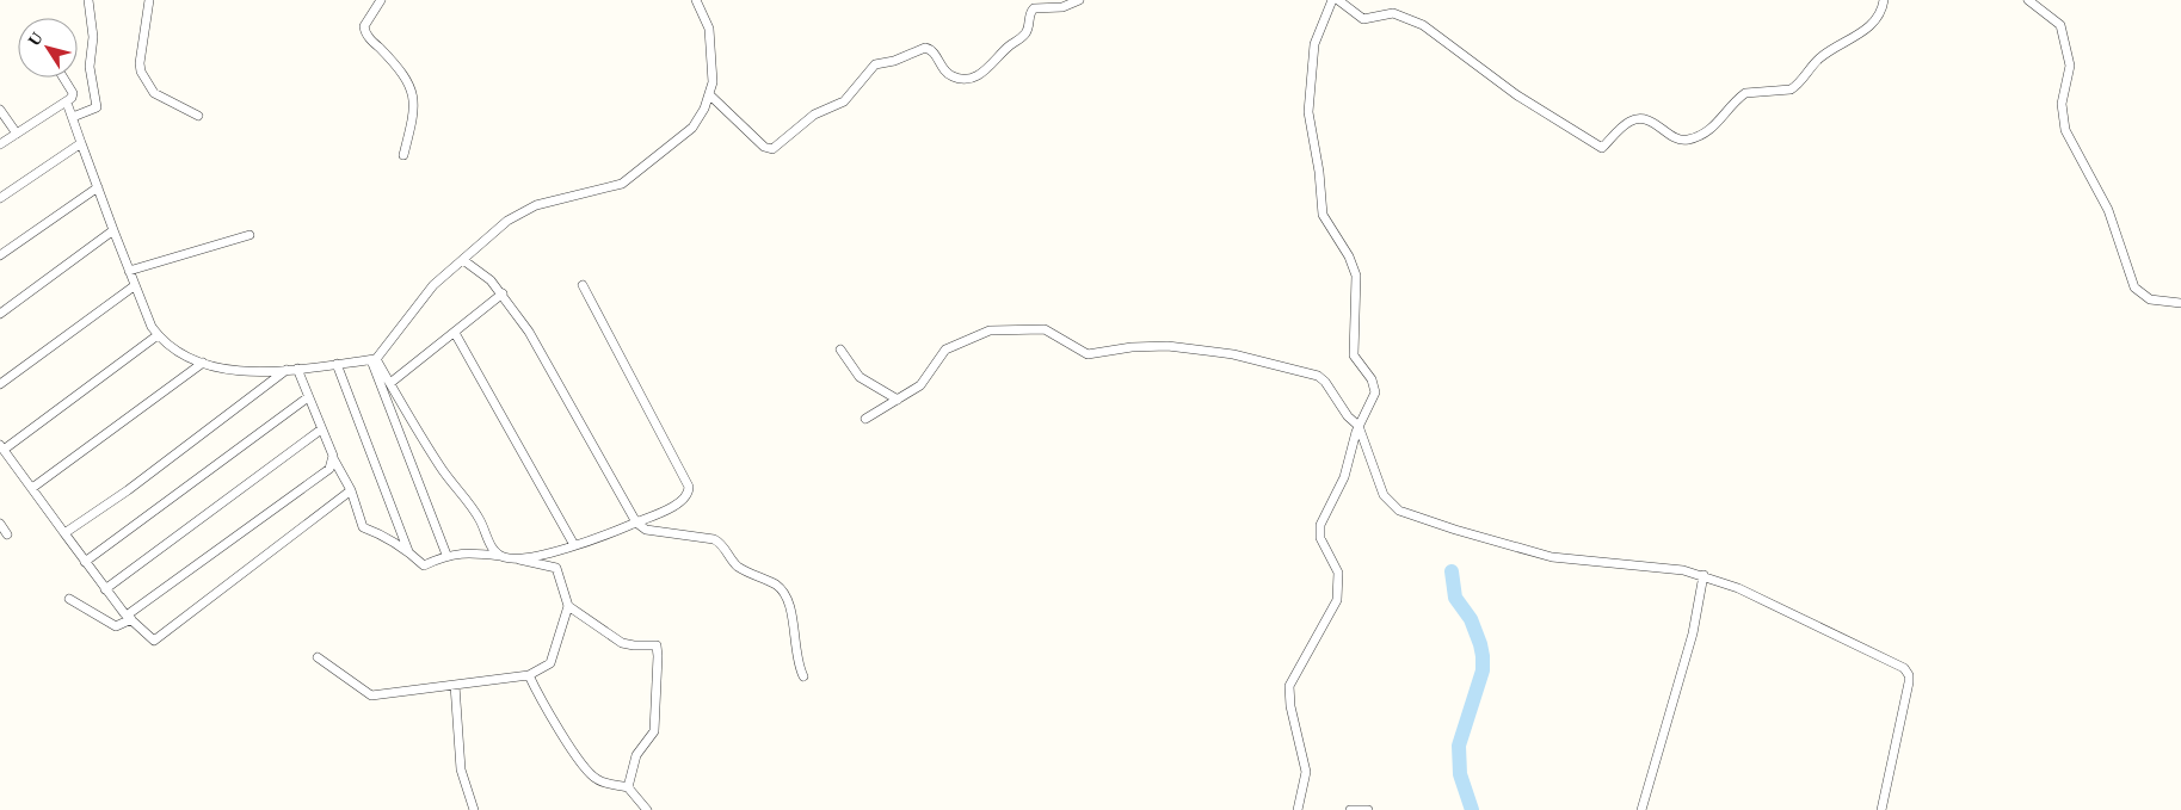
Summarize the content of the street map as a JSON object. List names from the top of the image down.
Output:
{
  "north": "top left"
}
